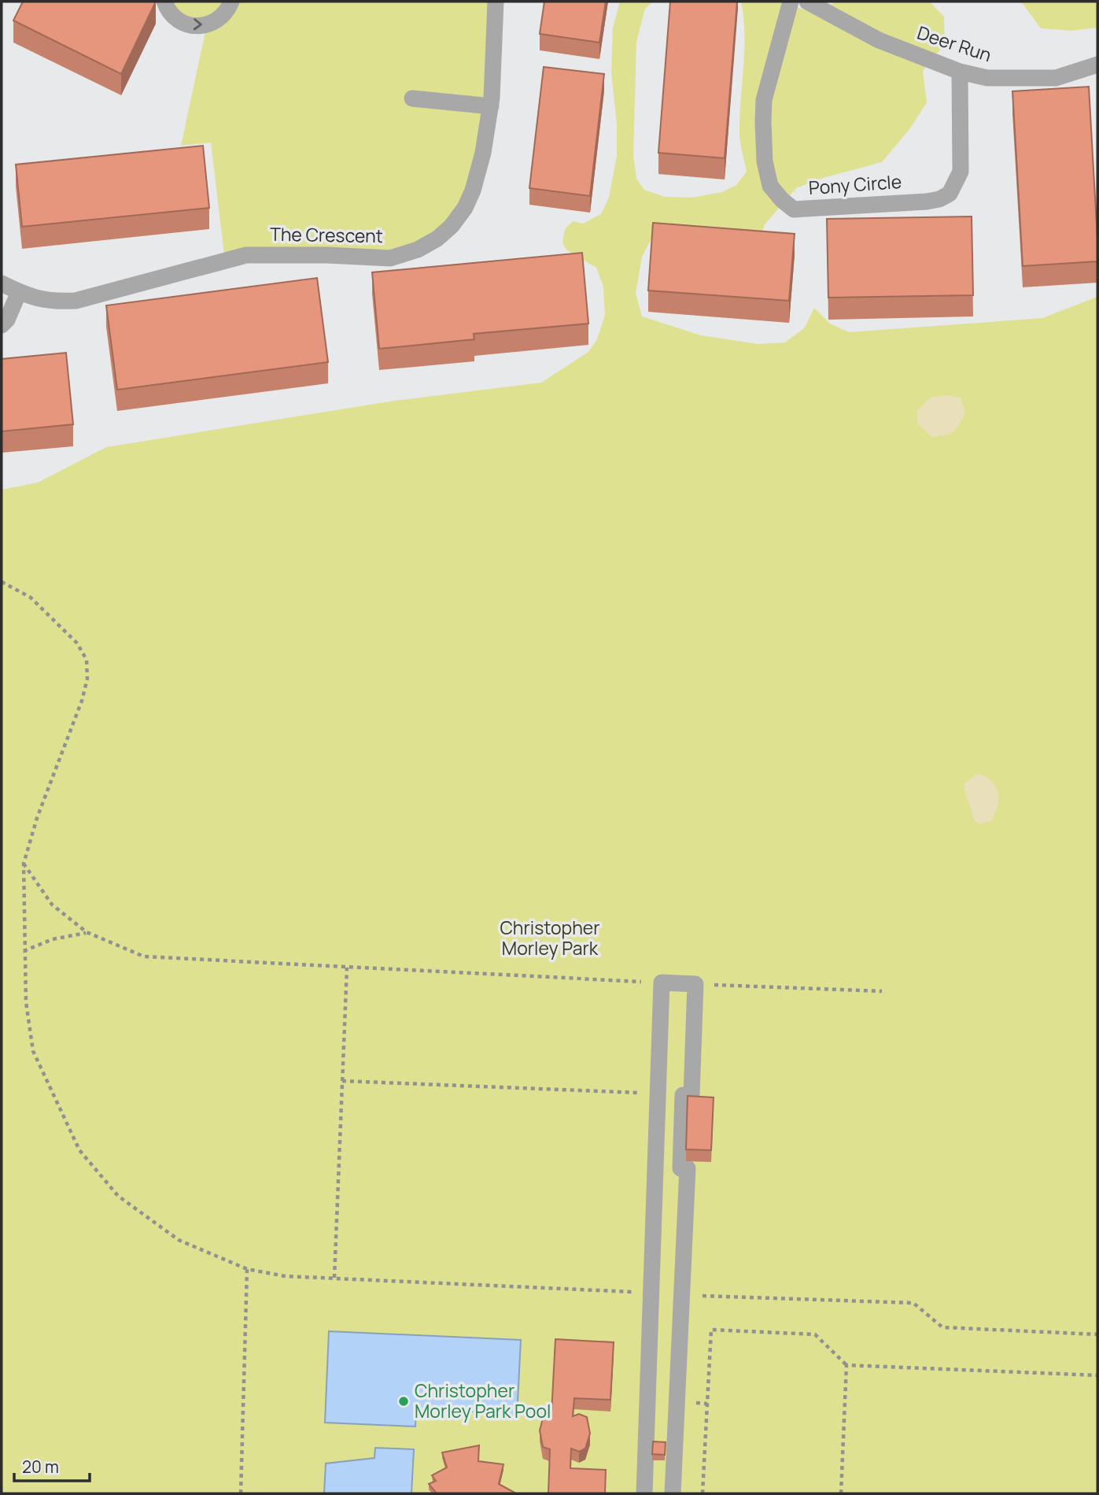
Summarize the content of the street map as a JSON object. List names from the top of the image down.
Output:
{
  "streets": {
    "street": ["Deer Run", "Pony Circle", "The Crescent"]
  },
  "crossings": [
    ["Deer Run", "Pony Circle"]
  ],
  "parks": ["Christopher Morley Park"],
  "places": ["Christopher Morley Park Pool"],
  "scale_bar": "20 m"
}
